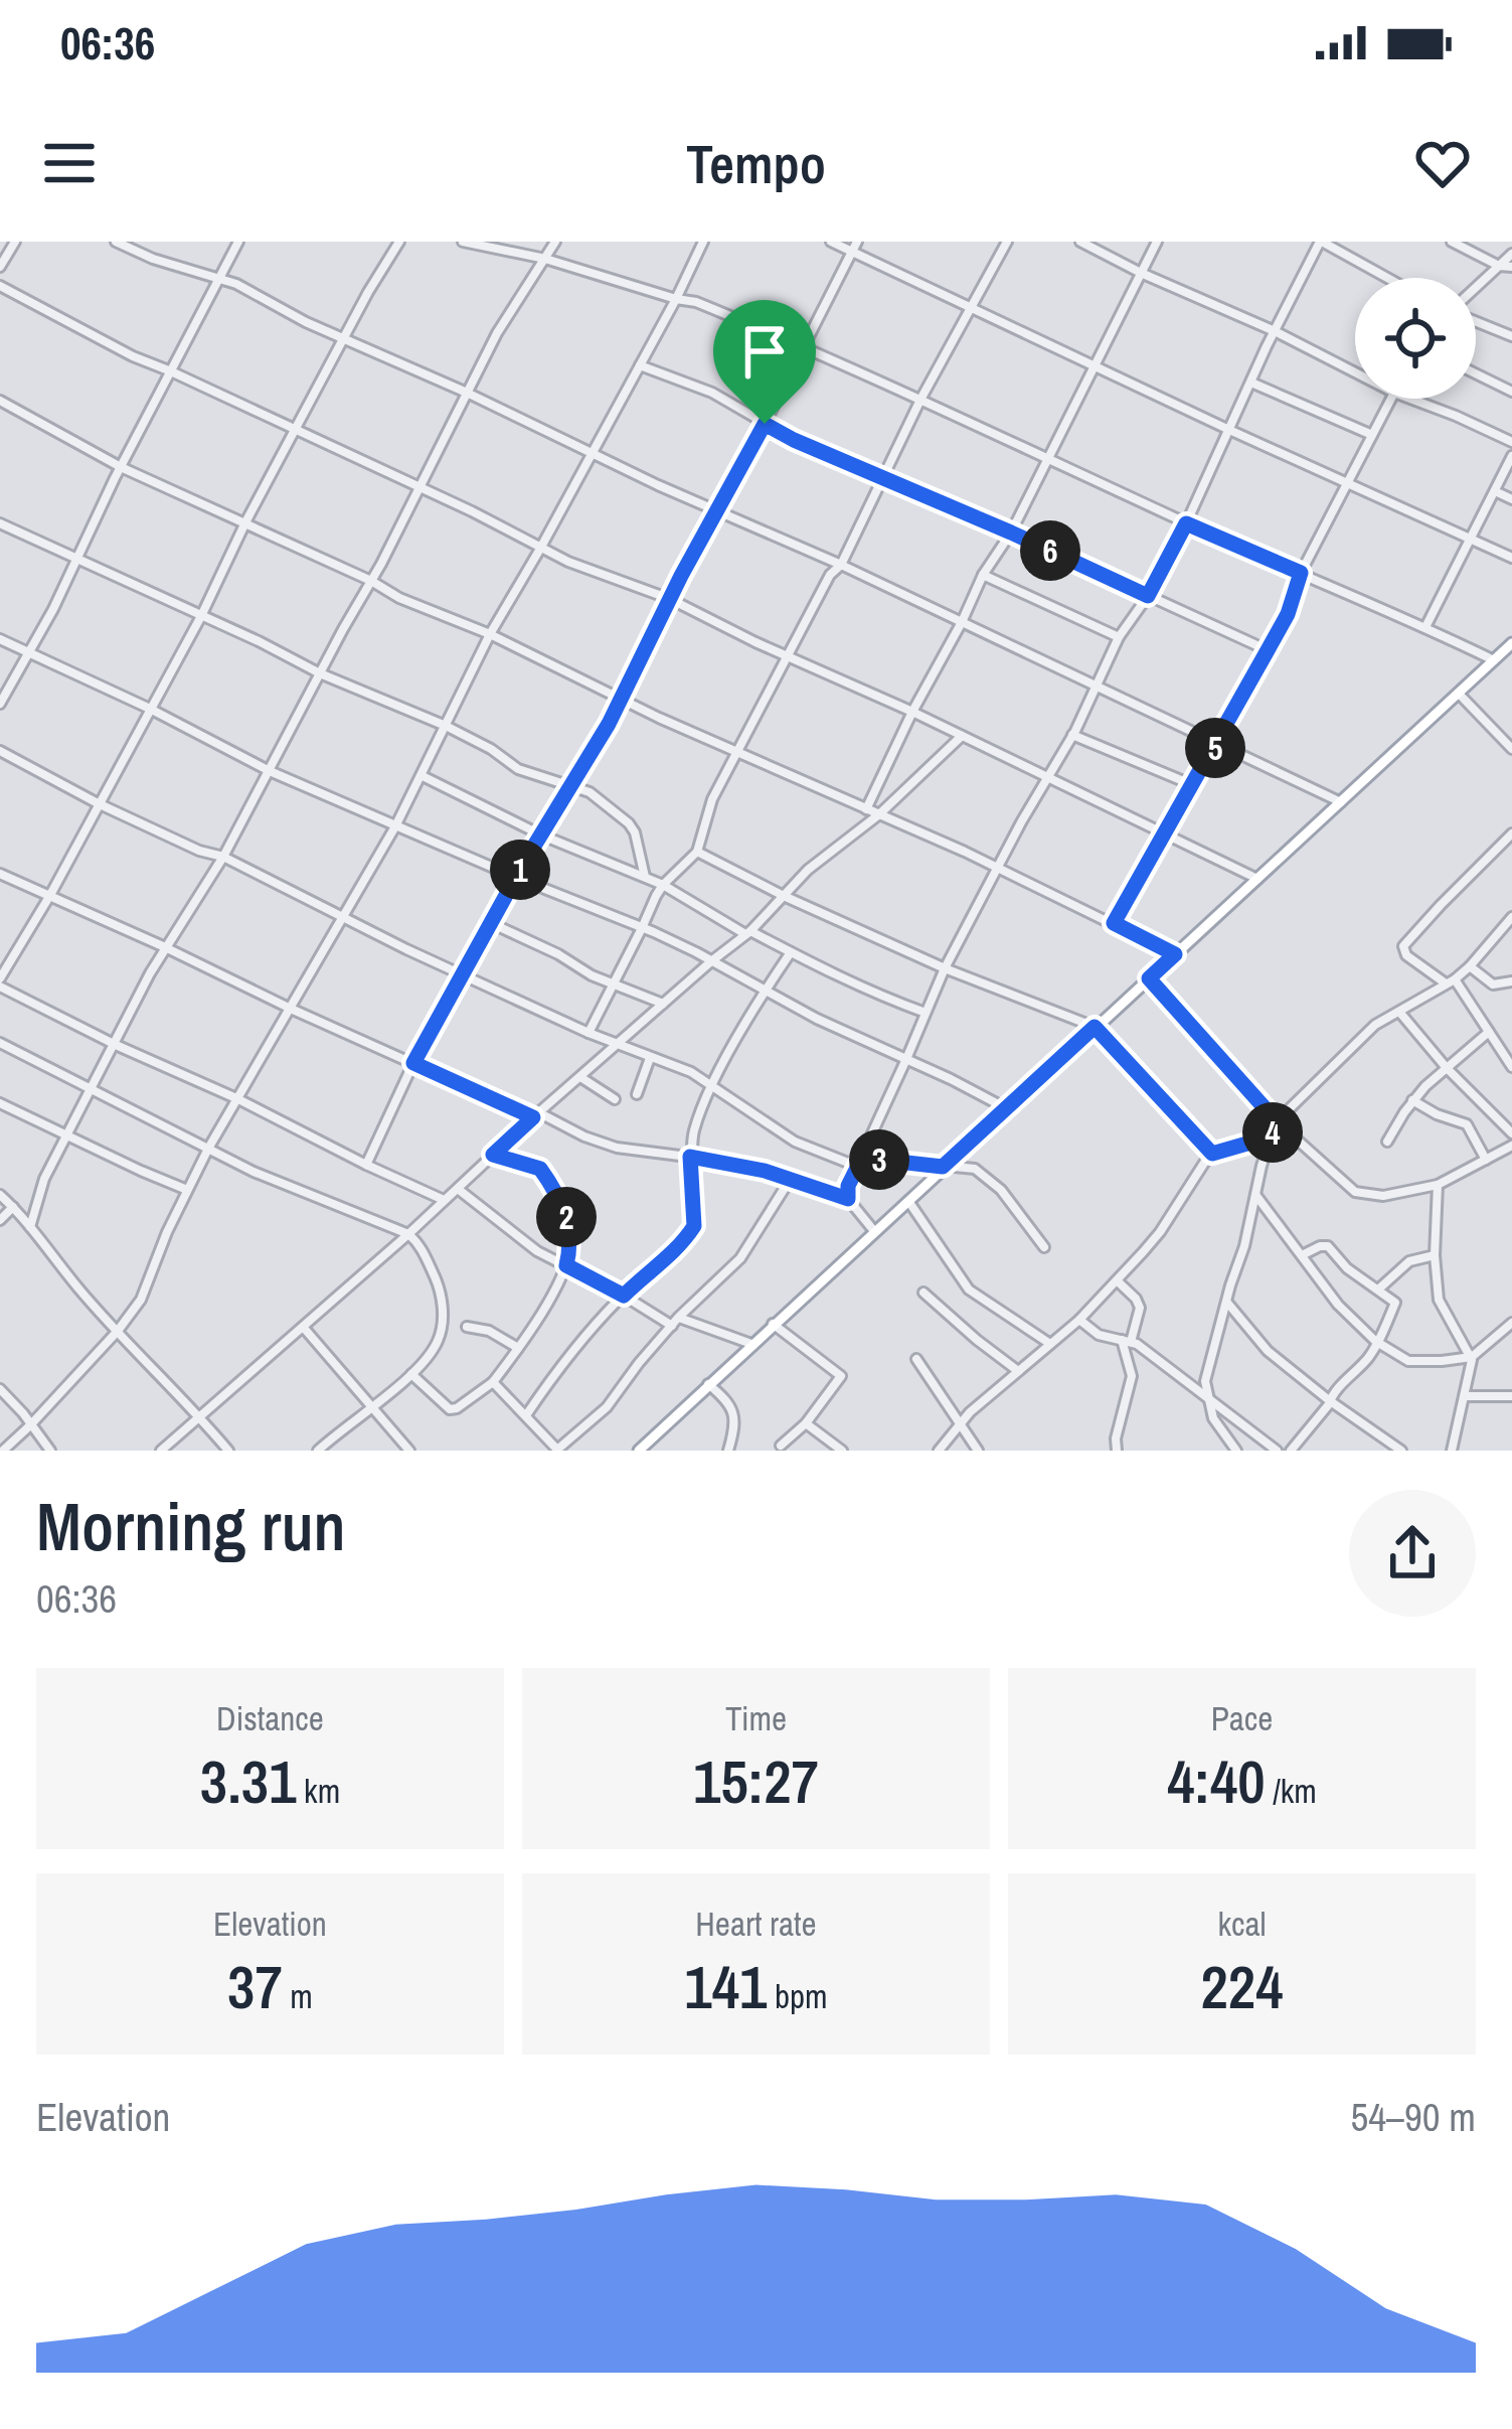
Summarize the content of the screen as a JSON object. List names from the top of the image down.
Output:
{
  "page": {
    "status": "06:36",
    "header": "Tempo",
    "pins": [
      "6",
      "5",
      "1",
      "4",
      "3",
      "2"
    ],
    "heading": ["Morning run", "06:36"],
    "stats": [
      ["Distance", "3.31 km"],
      ["Time", "15:27"],
      ["Pace", "4:40 /km"],
      ["Elevation", "37 m"],
      ["Heart rate", "141 bpm"],
      ["kcal", "224"]
    ],
    "chart": ["Elevation", "54–90 m"]
  }
}
